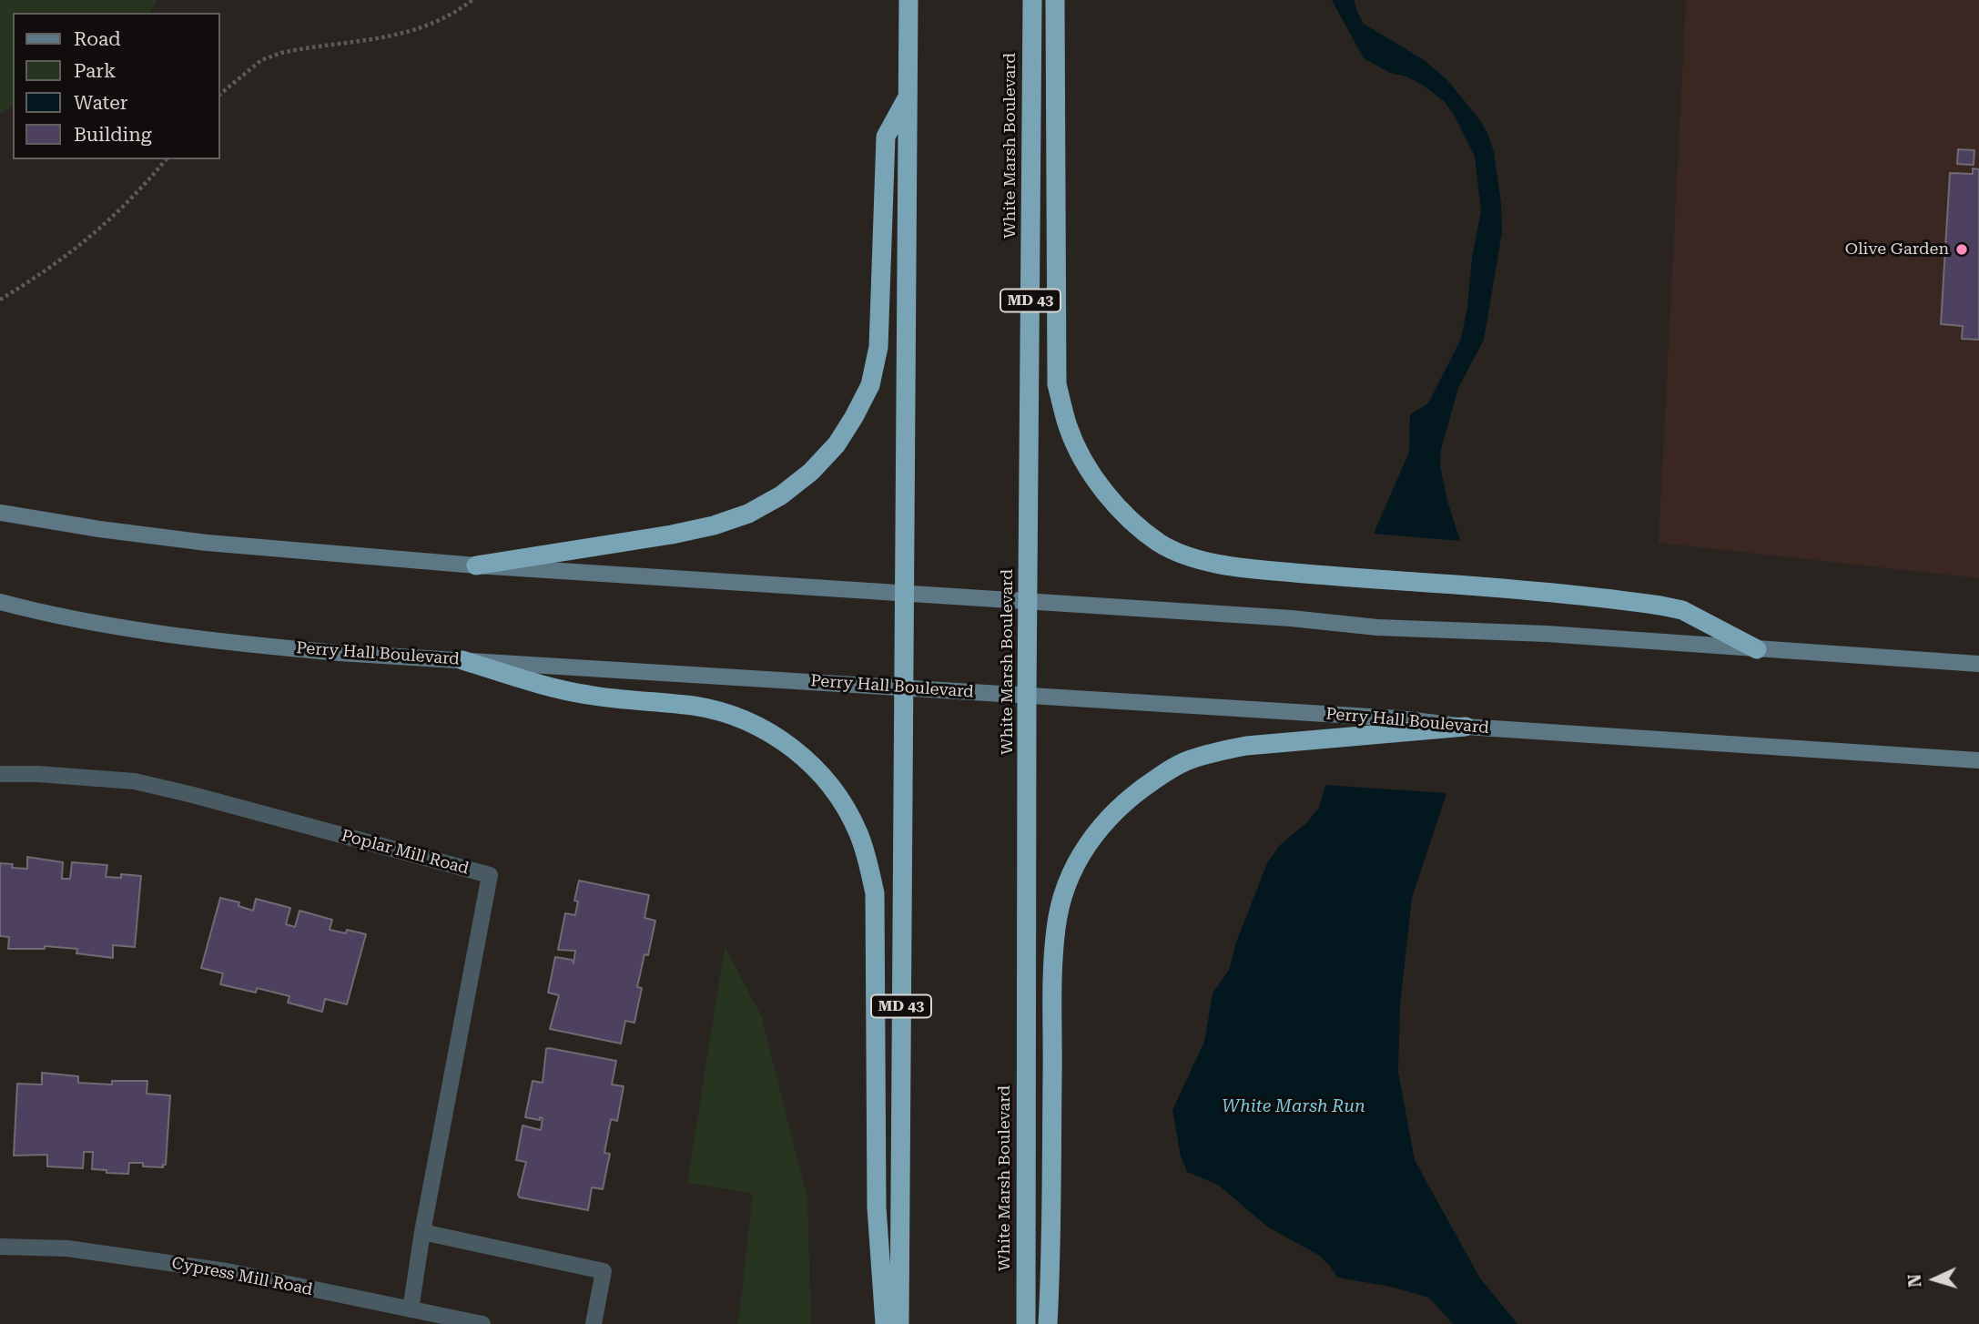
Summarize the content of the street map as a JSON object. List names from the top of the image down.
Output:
{
  "streets": {
    "highway": ["White Marsh Boulevard", "MD 43"],
    "main road": ["Perry Hall Boulevard"],
    "street": ["Poplar Mill Road", "Cypress Mill Road"]
  },
  "crossings": [
    ["White Marsh Boulevard", "Perry Hall Boulevard"],
    ["MD 43", "Perry Hall Boulevard"],
    ["Poplar Mill Road", "Cypress Mill Road"]
  ],
  "water": ["White Marsh Run"],
  "places": ["Olive Garden"],
  "legend": [
    "Road",
    "Park",
    "Water",
    "Building"
  ],
  "north": "left"
}
